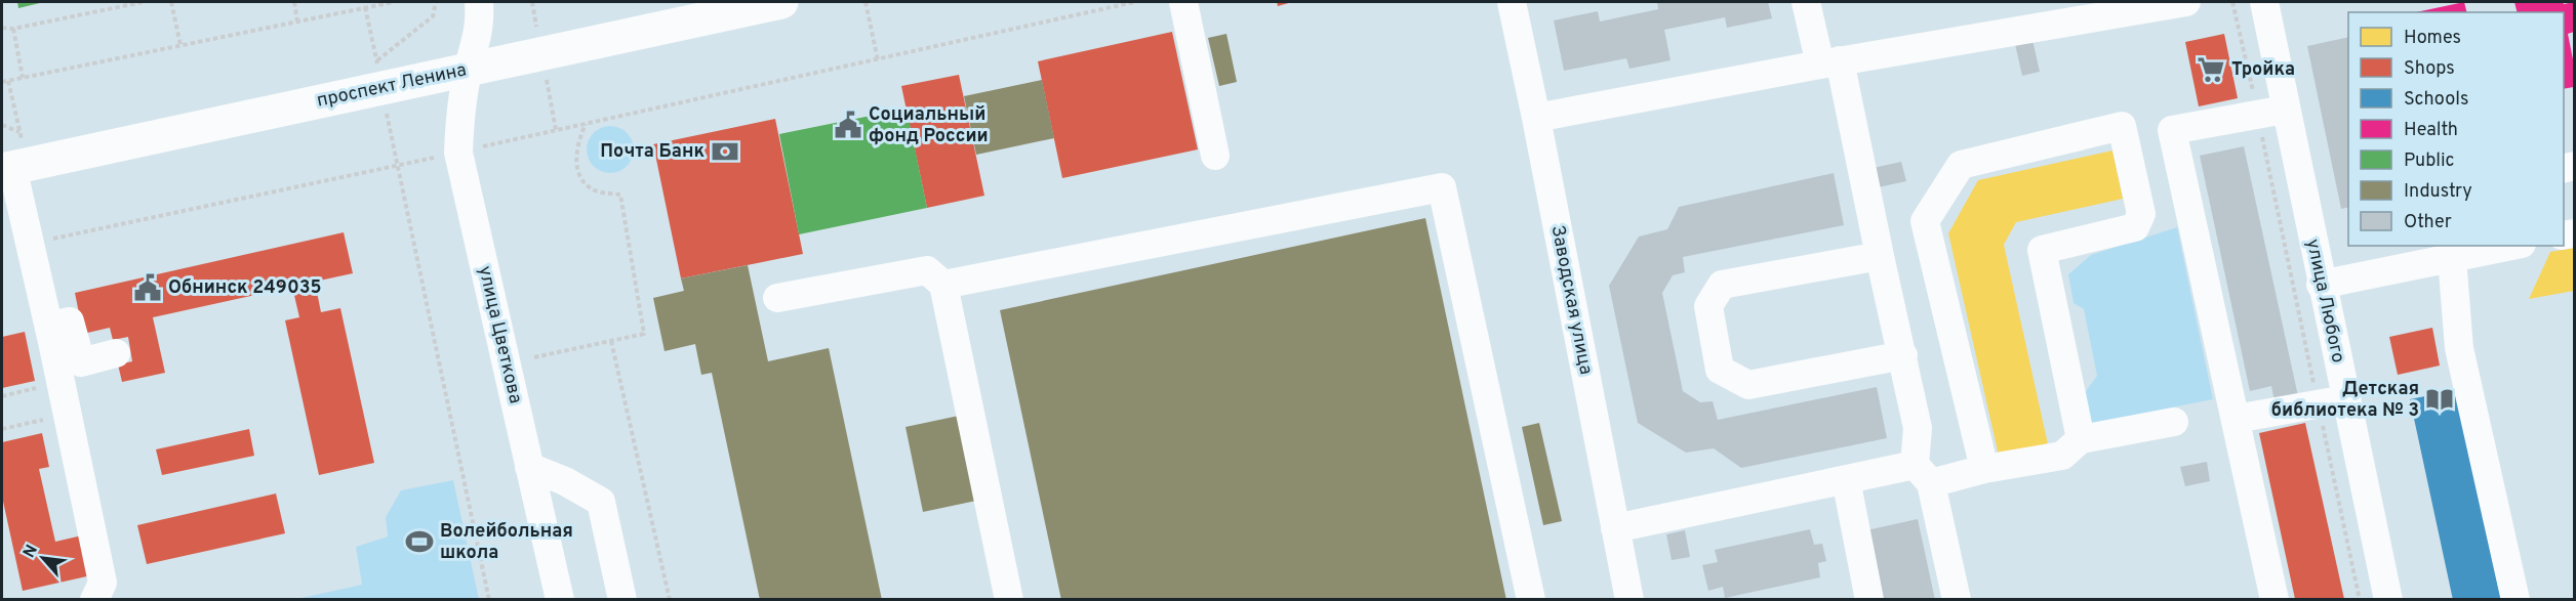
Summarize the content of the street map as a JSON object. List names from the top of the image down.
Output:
{
  "streets": {
    "main road": ["проспект Ленина"],
    "street": ["Заводская улица", "улица Любого", "улица Цветкова"]
  },
  "crossings": [
    ["проспект Ленина", "улица Цветкова"]
  ],
  "places": {
    "supermarket": ["Тройка"],
    "public building": ["Социальный фонд России", "Обнинск 249035"],
    "bank": ["Почта Банк"],
    "library": ["Детская библиотека № 3"],
    "sports": ["Волейбольная школа"]
  },
  "legend": [
    "Homes",
    "Shops",
    "Schools",
    "Health",
    "Public",
    "Industry",
    "Other"
  ],
  "north": "top left"
}
